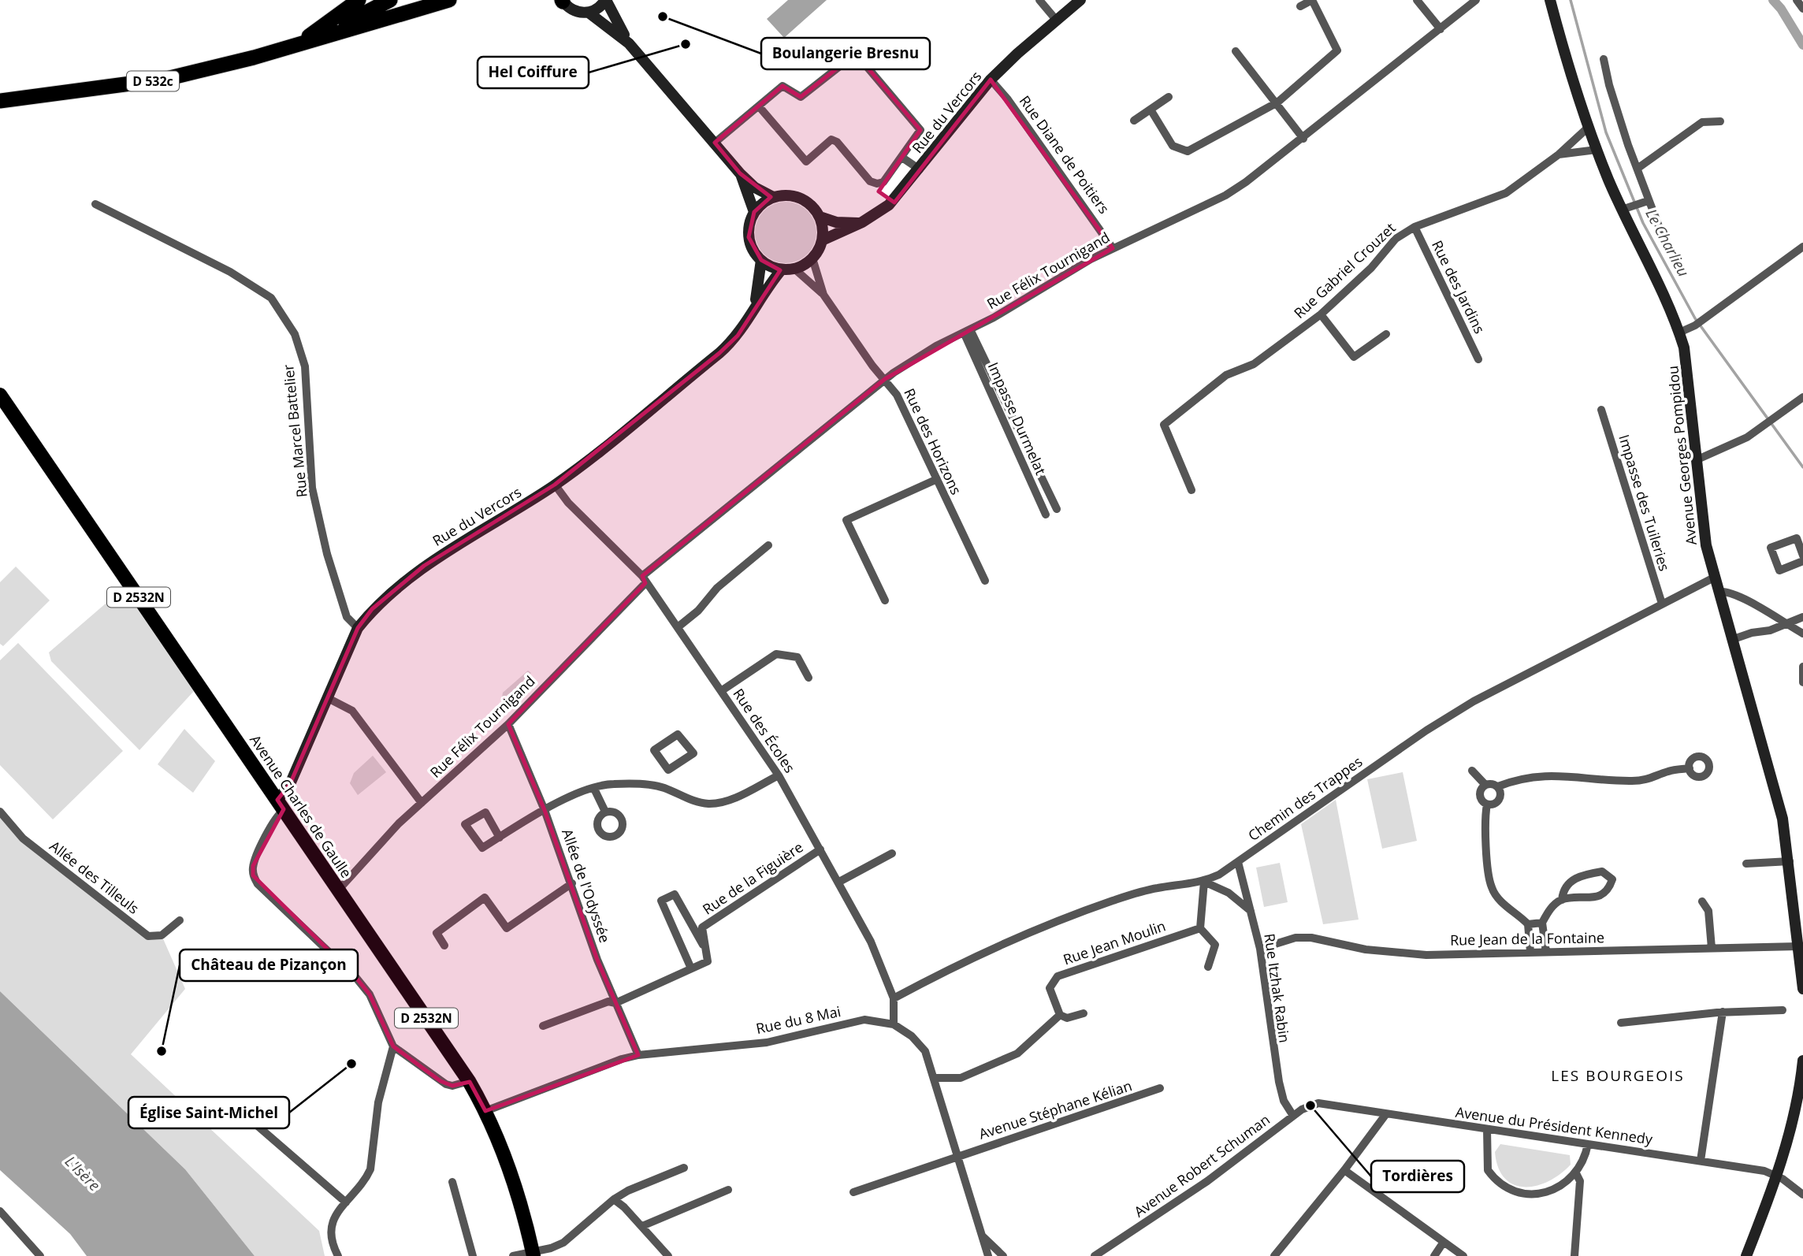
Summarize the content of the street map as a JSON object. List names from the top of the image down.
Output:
{
  "streets": {
    "highway": ["D 532c"],
    "main road": ["D 2532N", "Avenue Charles de Gaulle"],
    "street": [
      "Rue du Vercors",
      "Rue Diane de Poitiers",
      "Rue Félix Tournigand",
      "Rue Gabriel Crouzet",
      "Rue des Jardins",
      "Impasse Durmelat",
      "Rue Marcel Battelier",
      "Rue des Horizons",
      "Avenue Georges Pompidou",
      "Impasse des Tuileries",
      "Rue des Écoles",
      "Chemin des Trappes",
      "Allée des Tilleuls",
      "Rue de la Figuière",
      "Allée de l'Odyssée",
      "Rue Jean de la Fontaine",
      "Rue Jean Moulin",
      "Rue Itzhak Rabin",
      "Rue du 8 Mai",
      "Avenue Stéphane Kélian",
      "Avenue du Président Kennedy",
      "Avenue Robert Schuman"
    ]
  },
  "crossings": [
    ["Rue du Vercors", "Rue Diane de Poitiers"],
    ["Rue du Vercors", "Rue Marcel Battelier"],
    ["Rue du Vercors", "Rue des Horizons"],
    ["Rue du Vercors", "Rue des Écoles"],
    ["Rue du Vercors", "Avenue Charles de Gaulle"],
    ["Rue Diane de Poitiers", "Rue Félix Tournigand"],
    ["Rue Félix Tournigand", "Impasse Durmelat"],
    ["Rue Félix Tournigand", "Rue des Horizons"],
    ["Rue Félix Tournigand", "Rue des Écoles"],
    ["Rue Félix Tournigand", "Avenue Charles de Gaulle"],
    ["Rue Félix Tournigand", "Allée de l'Odyssée"],
    ["Rue Gabriel Crouzet", "Rue des Jardins"],
    ["Rue Gabriel Crouzet", "Avenue Georges Pompidou"],
    ["Avenue Georges Pompidou", "Chemin des Trappes"],
    ["Avenue Georges Pompidou", "Rue Jean de la Fontaine"],
    ["Impasse des Tuileries", "Chemin des Trappes"],
    ["Rue des Écoles", "Chemin des Trappes"],
    ["Rue des Écoles", "Rue de la Figuière"],
    ["Rue des Écoles", "Rue du 8 Mai"],
    ["Chemin des Trappes", "Rue Itzhak Rabin"],
    ["Avenue Charles de Gaulle", "Rue du 8 Mai"],
    ["Allée de l'Odyssée", "Rue du 8 Mai"],
    ["Rue Jean de la Fontaine", "Rue Itzhak Rabin"],
    ["Rue Itzhak Rabin", "Avenue Robert Schuman"],
    ["Rue du 8 Mai", "Avenue Stéphane Kélian"],
    ["Avenue du Président Kennedy", "Avenue Robert Schuman"]
  ],
  "districts": ["LES BOURGEOIS"],
  "water": ["Le Charlieu", "L'Isère"],
  "places": [
    "Boulangerie Bresnu",
    "Hel Coiffure",
    "Château de Pizançon",
    "Église Saint-Michel",
    "Tordières"
  ]
}
